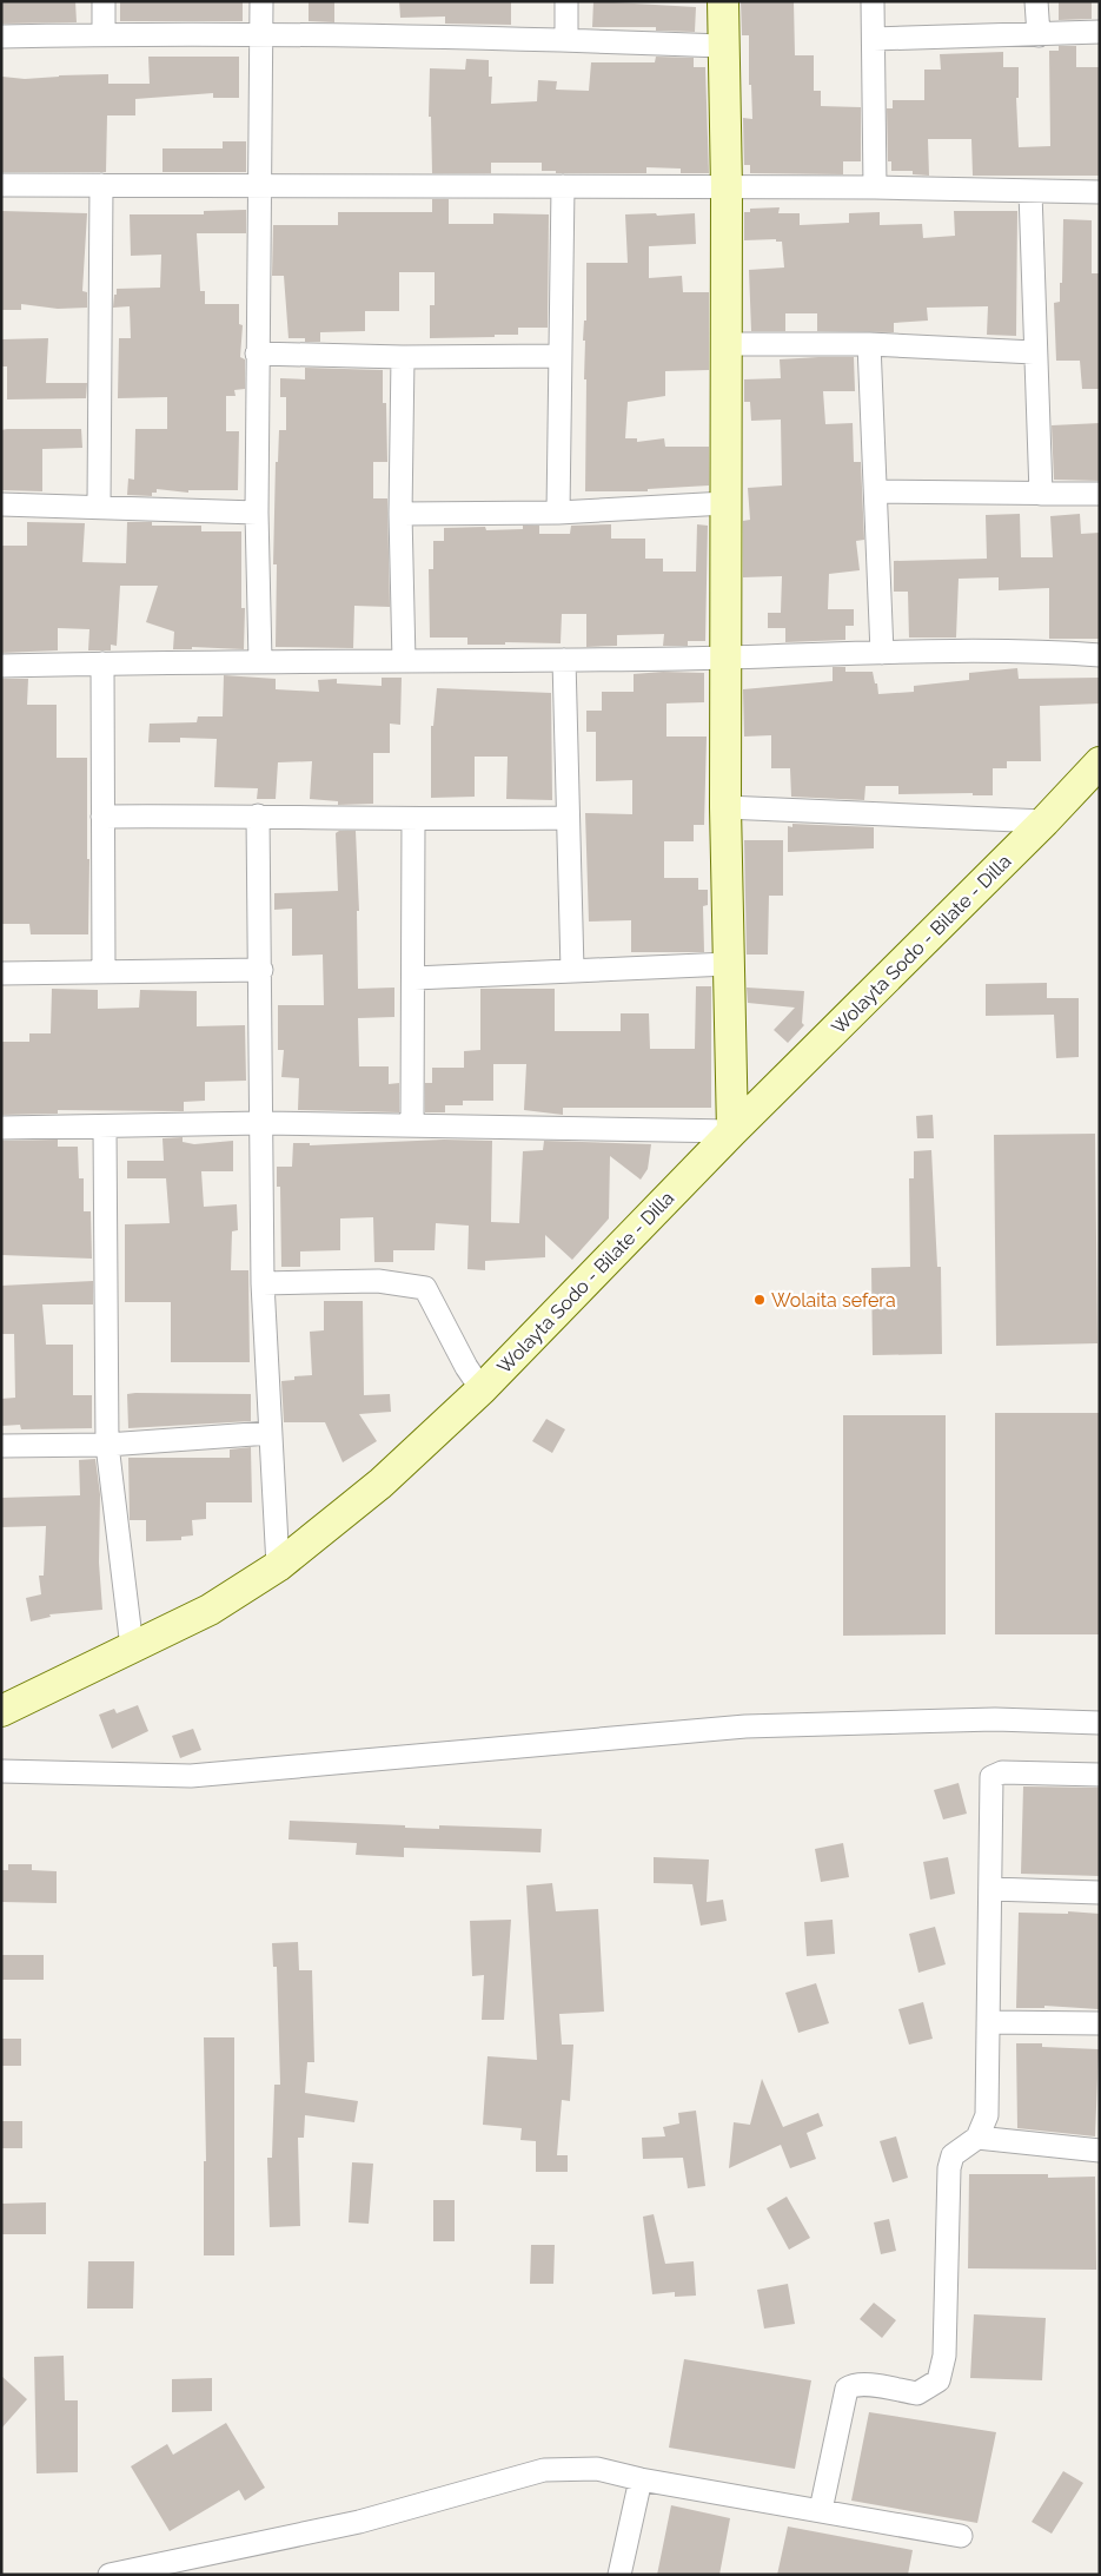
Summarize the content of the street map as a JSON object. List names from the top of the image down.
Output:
{
  "streets": {
    "main road": ["Wolayta Sodo - Bilate - Dilla"]
  },
  "places": ["Wolaita sefera"]
}
